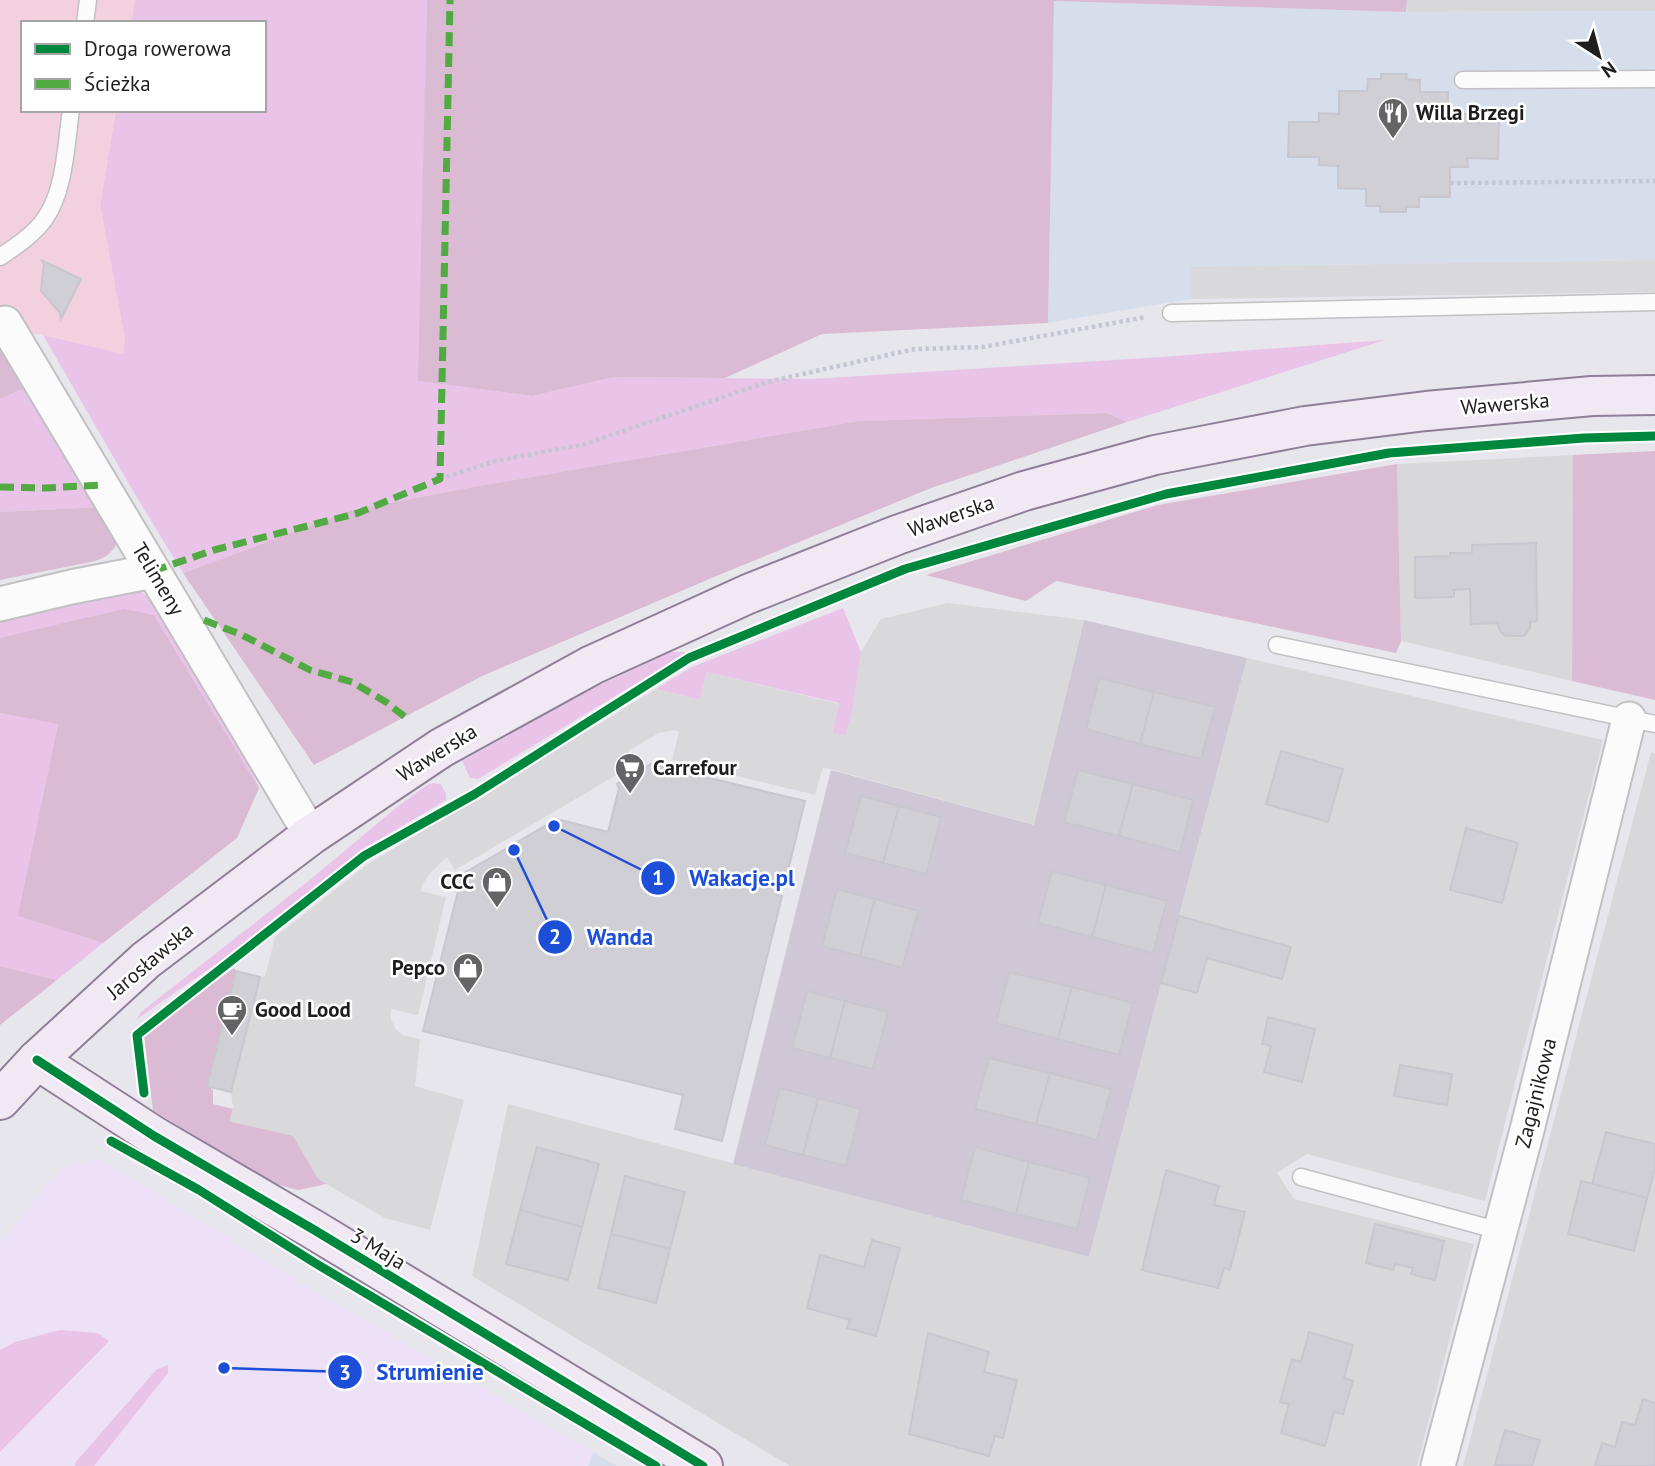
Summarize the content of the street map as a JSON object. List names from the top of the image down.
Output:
{
  "streets": {
    "main road": ["Wawerska", "Jarosławska", "3 Maja"],
    "street": ["Telimeny", "Zagajnikowa"]
  },
  "crossings": [
    ["Wawerska", "Telimeny"],
    ["Wawerska", "Jarosławska"],
    ["Telimeny", "Jarosławska"],
    ["Jarosławska", "3 Maja"]
  ],
  "places": {
    "restaurant": ["Willa Brzegi"],
    "supermarket": ["Carrefour"],
    "other": ["Wakacje.pl", "Wanda", "Strumienie"],
    "shop": ["CCC", "Pepco"],
    "cafe": ["Good Lood"]
  },
  "legend": ["Droga rowerowa", "Ścieżka"],
  "north": "bottom right"
}
